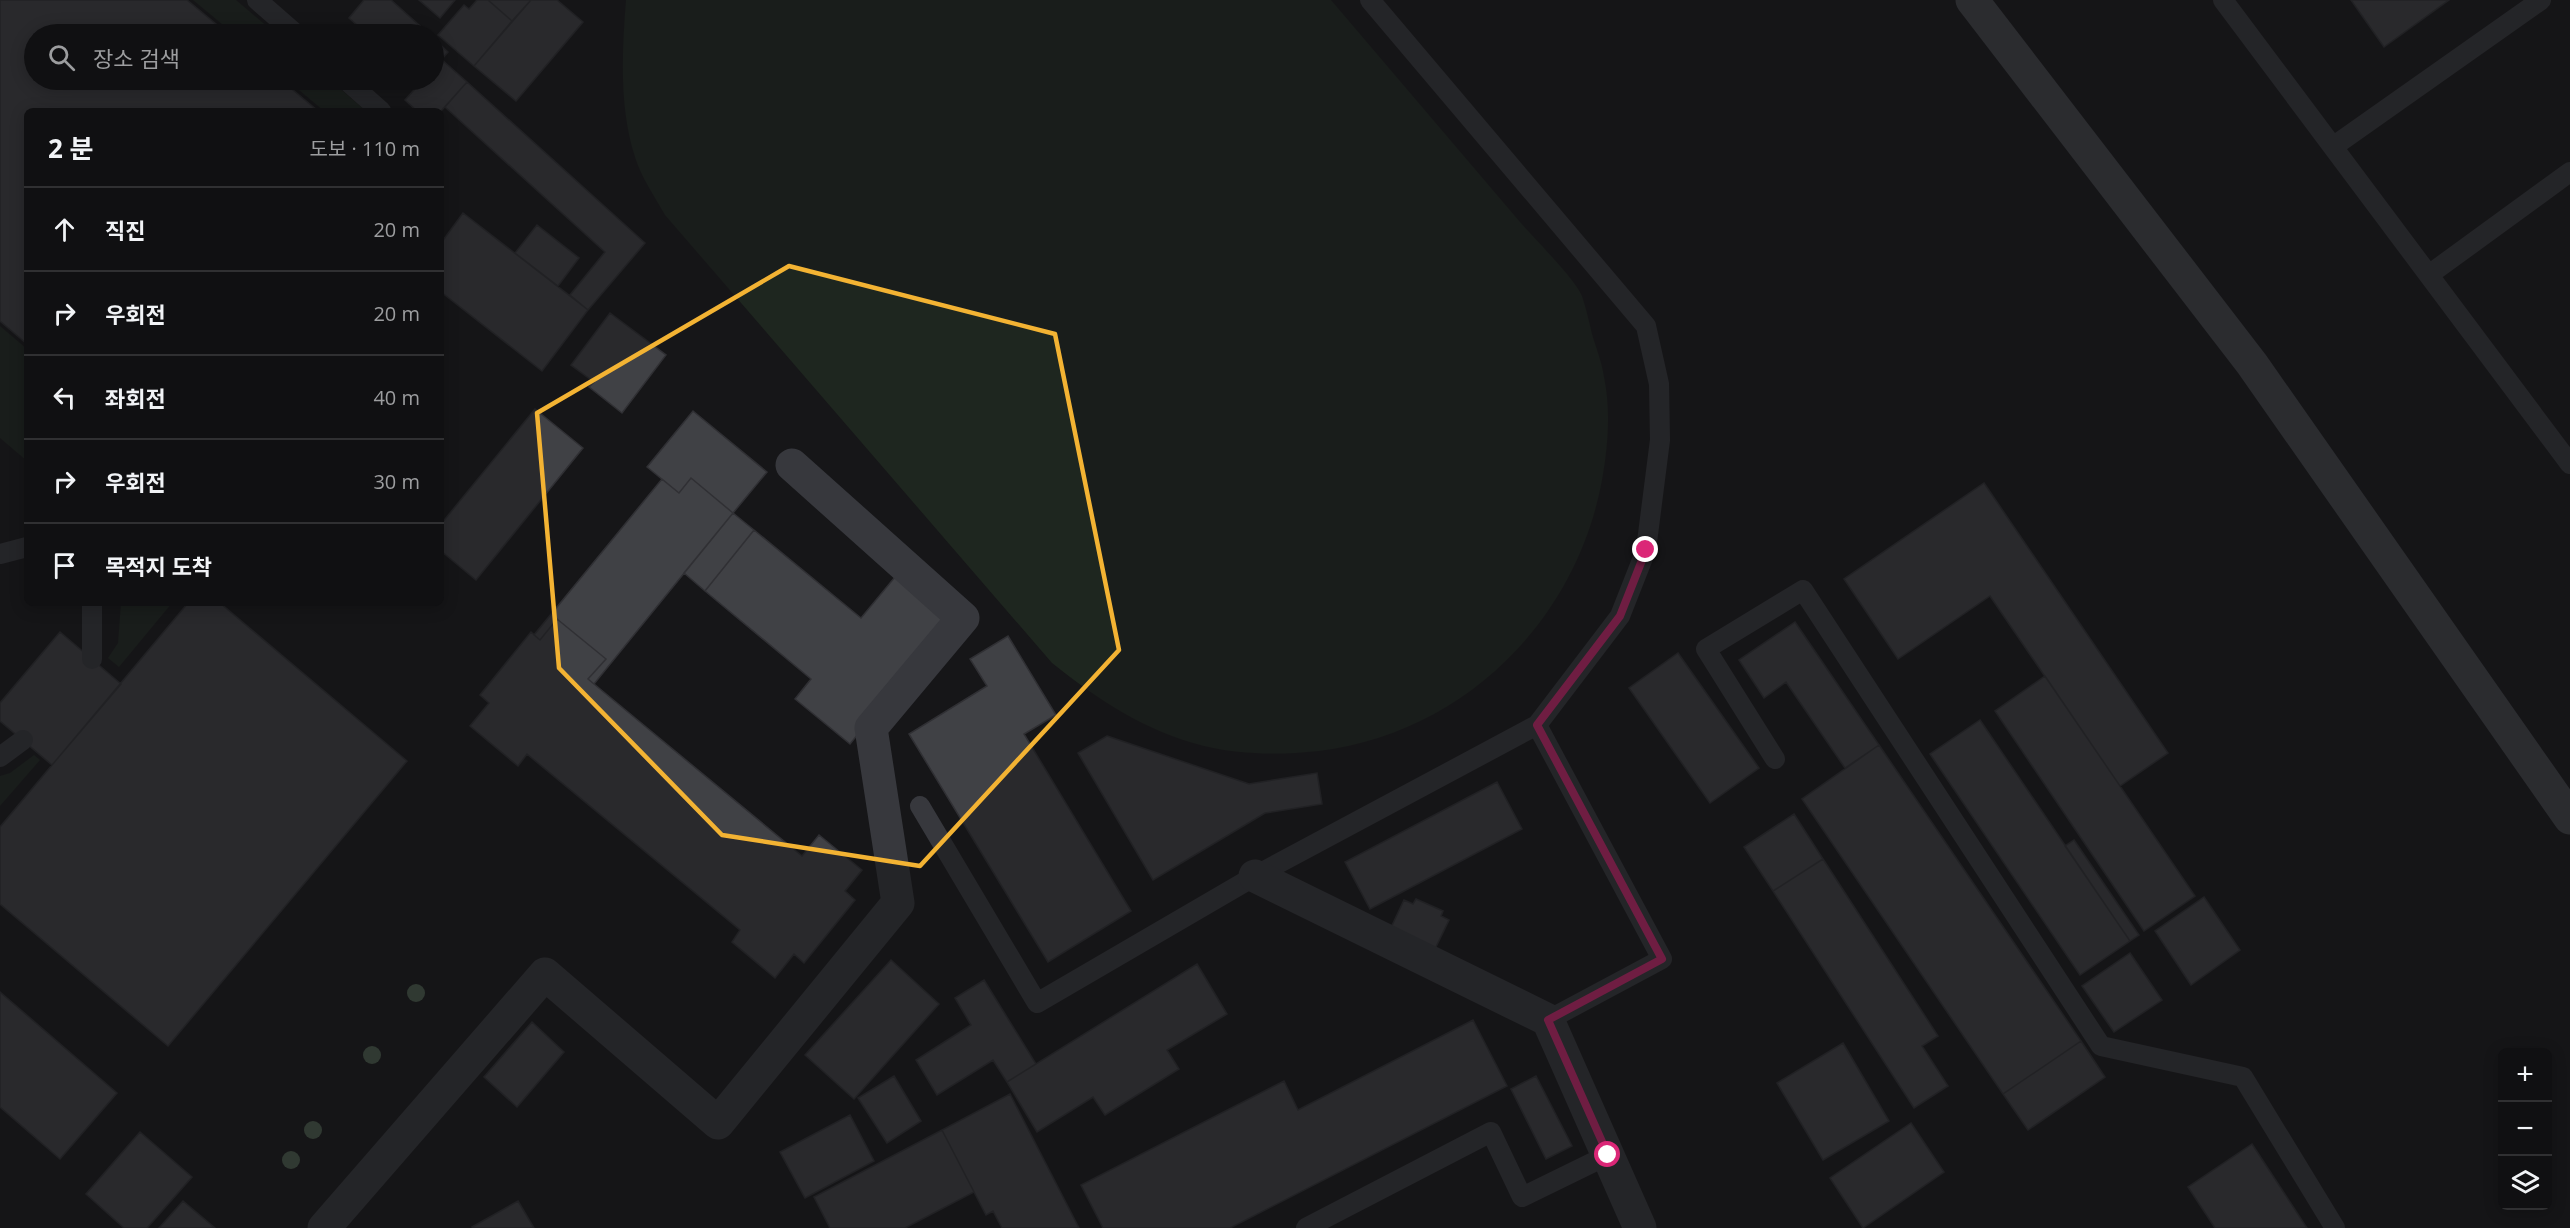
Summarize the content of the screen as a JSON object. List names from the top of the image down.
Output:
{
  "page": {
    "search": "장소 검색",
    "heading": ["2 분", "도보 · 110 m"],
    "list": [
      ["직진", "20 m"],
      ["우회전", "20 m"],
      ["좌회전", "40 m"],
      ["우회전", "30 m"],
      "목적지 도착"
    ],
    "map_buttons": ["+", "−"]
  }
}
